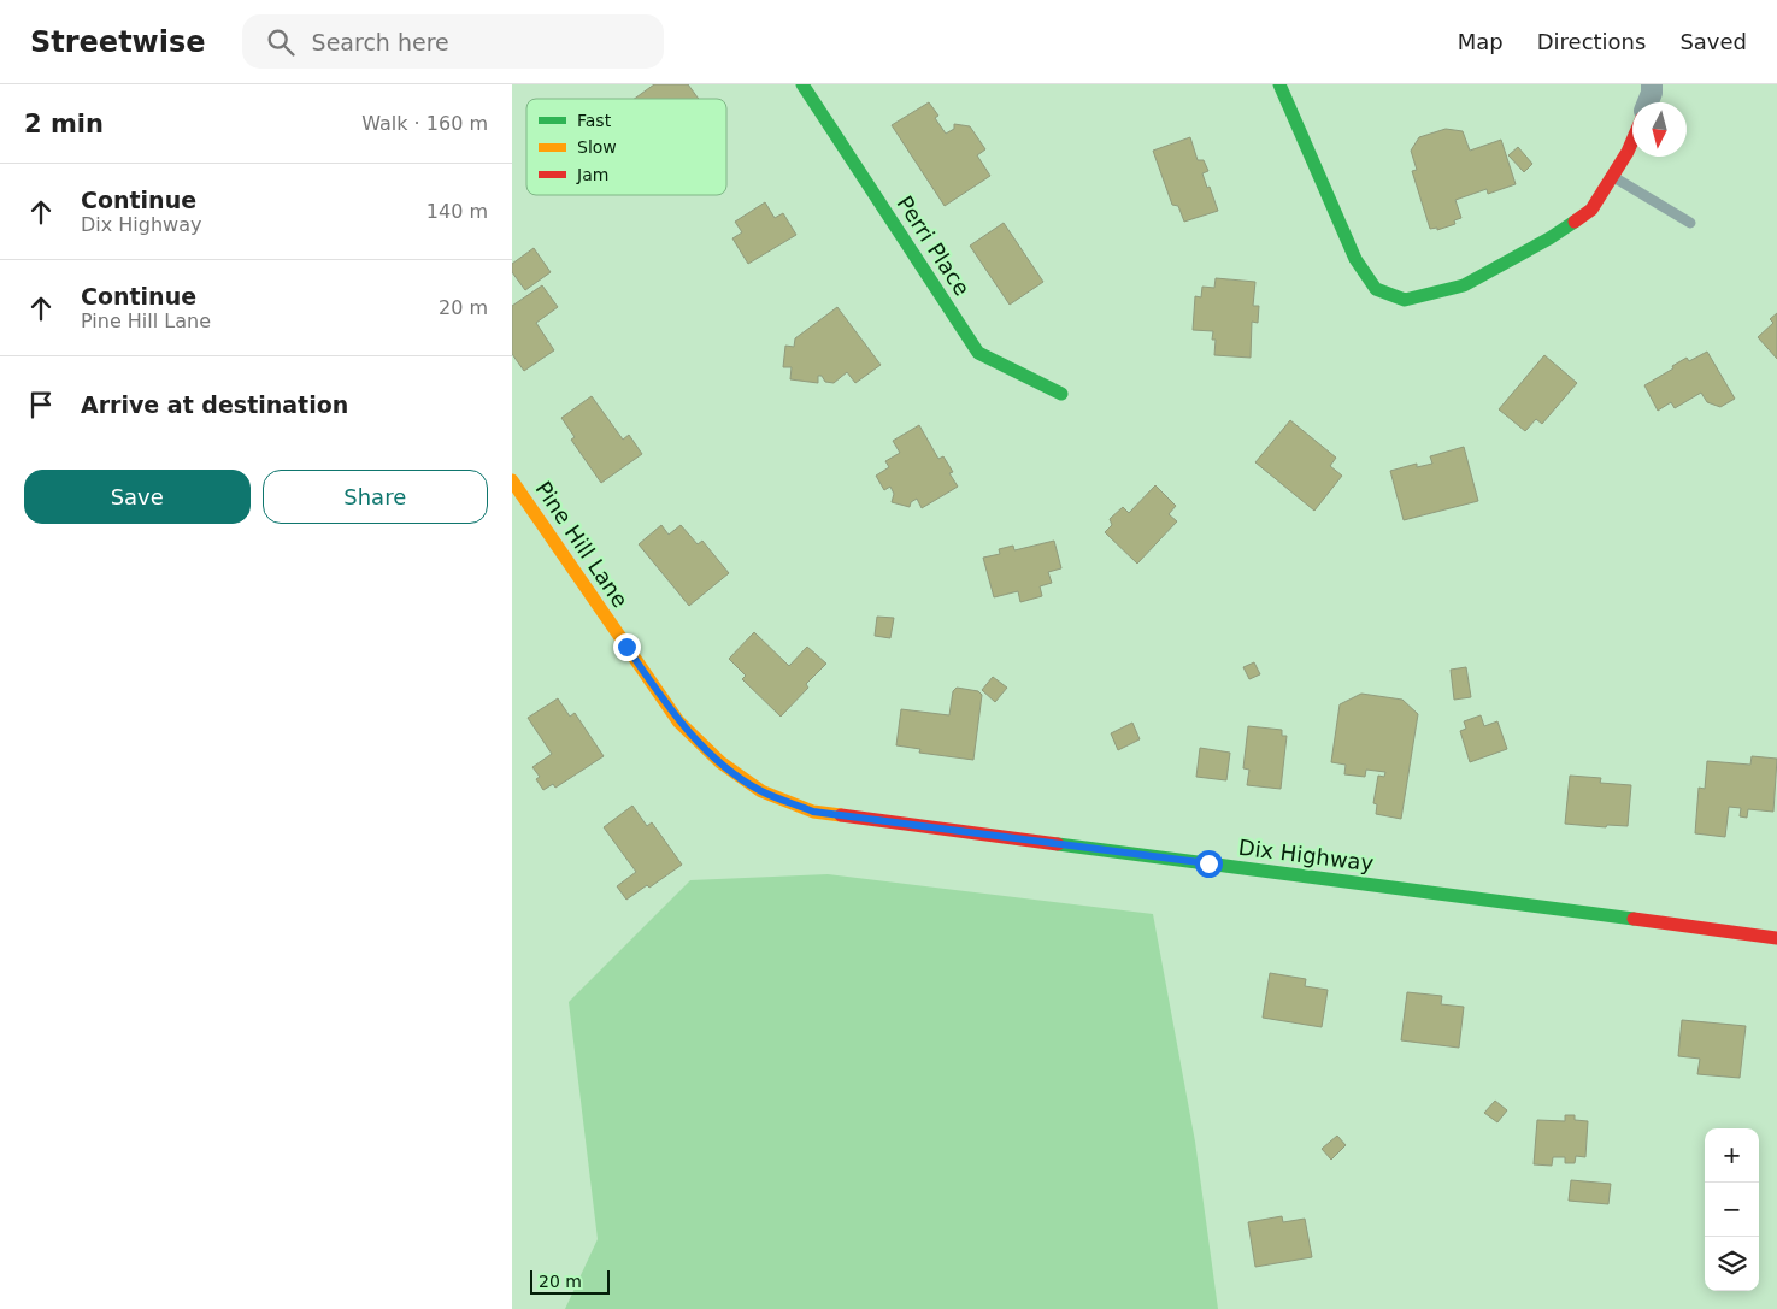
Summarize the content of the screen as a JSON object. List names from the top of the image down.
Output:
{
  "streets": {
    "street": ["Perri Place", "Pine Hill Lane", "Dix Highway"]
  },
  "crossings": [
    ["Pine Hill Lane", "Dix Highway"]
  ],
  "legend": ["Fast", "Slow", "Jam"],
  "scale_bar": "20 m",
  "north": "bottom",
  "page": {
    "header": "Streetwise",
    "search": "Search here",
    "nav": ["Map", "Directions", "Saved"],
    "heading": ["2 min", "Walk · 160 m"],
    "list": [
      ["Continue", "Dix Highway", "140 m"],
      ["Continue", "Pine Hill Lane", "20 m"],
      "Arrive at destination"
    ],
    "buttons": ["Save", "Share"],
    "map_buttons": ["+", "−"],
    "scale": "20 m"
  }
}
